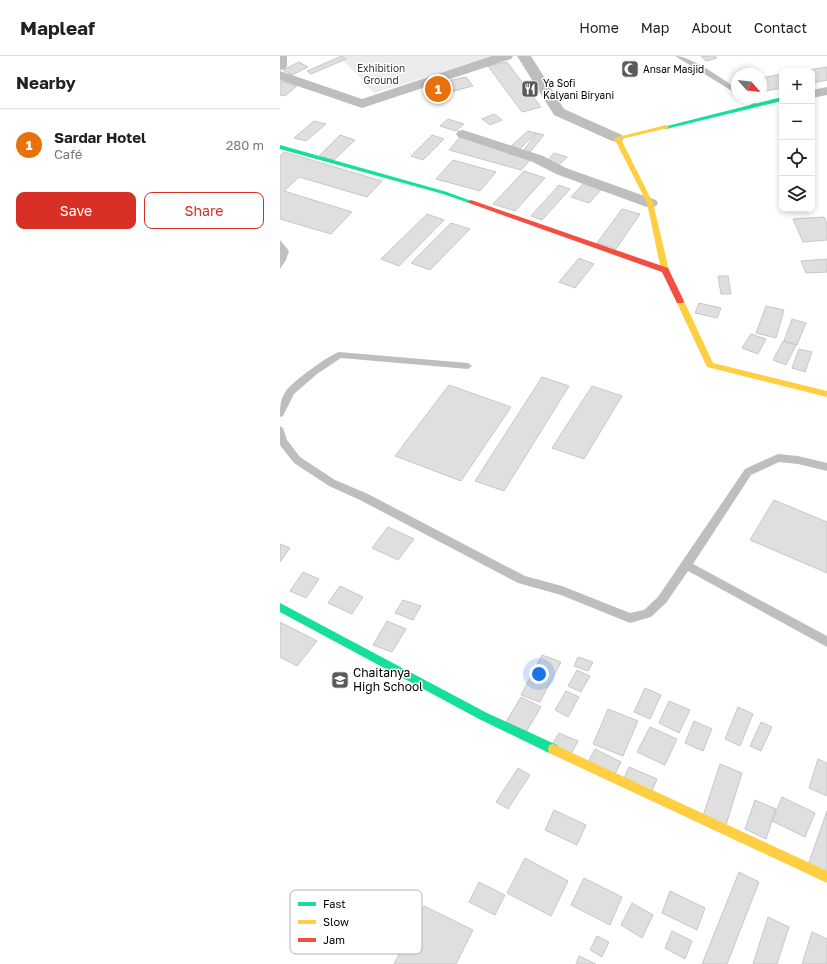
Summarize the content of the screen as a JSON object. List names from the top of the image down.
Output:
{
  "parks": ["Exhibition Ground"],
  "places": {
    "mosque": ["Ansar Masjid"],
    "restaurant": ["Ya Sofi Kalyani Biryani"],
    "school or university": ["Chaitanya High School"]
  },
  "legend": ["Fast", "Slow", "Jam"],
  "north": "bottom right",
  "page": {
    "header": "Mapleaf",
    "nav": [
      "Home",
      "Map",
      "About",
      "Contact"
    ],
    "heading": "Nearby",
    "map_buttons": ["+", "−"],
    "pins": "1",
    "list": [
      {
        "mark": "1",
        "name": "Sardar Hotel",
        "note": "Café",
        "value": "280 m"
      }
    ],
    "buttons": ["Save", "Share"]
  }
}
